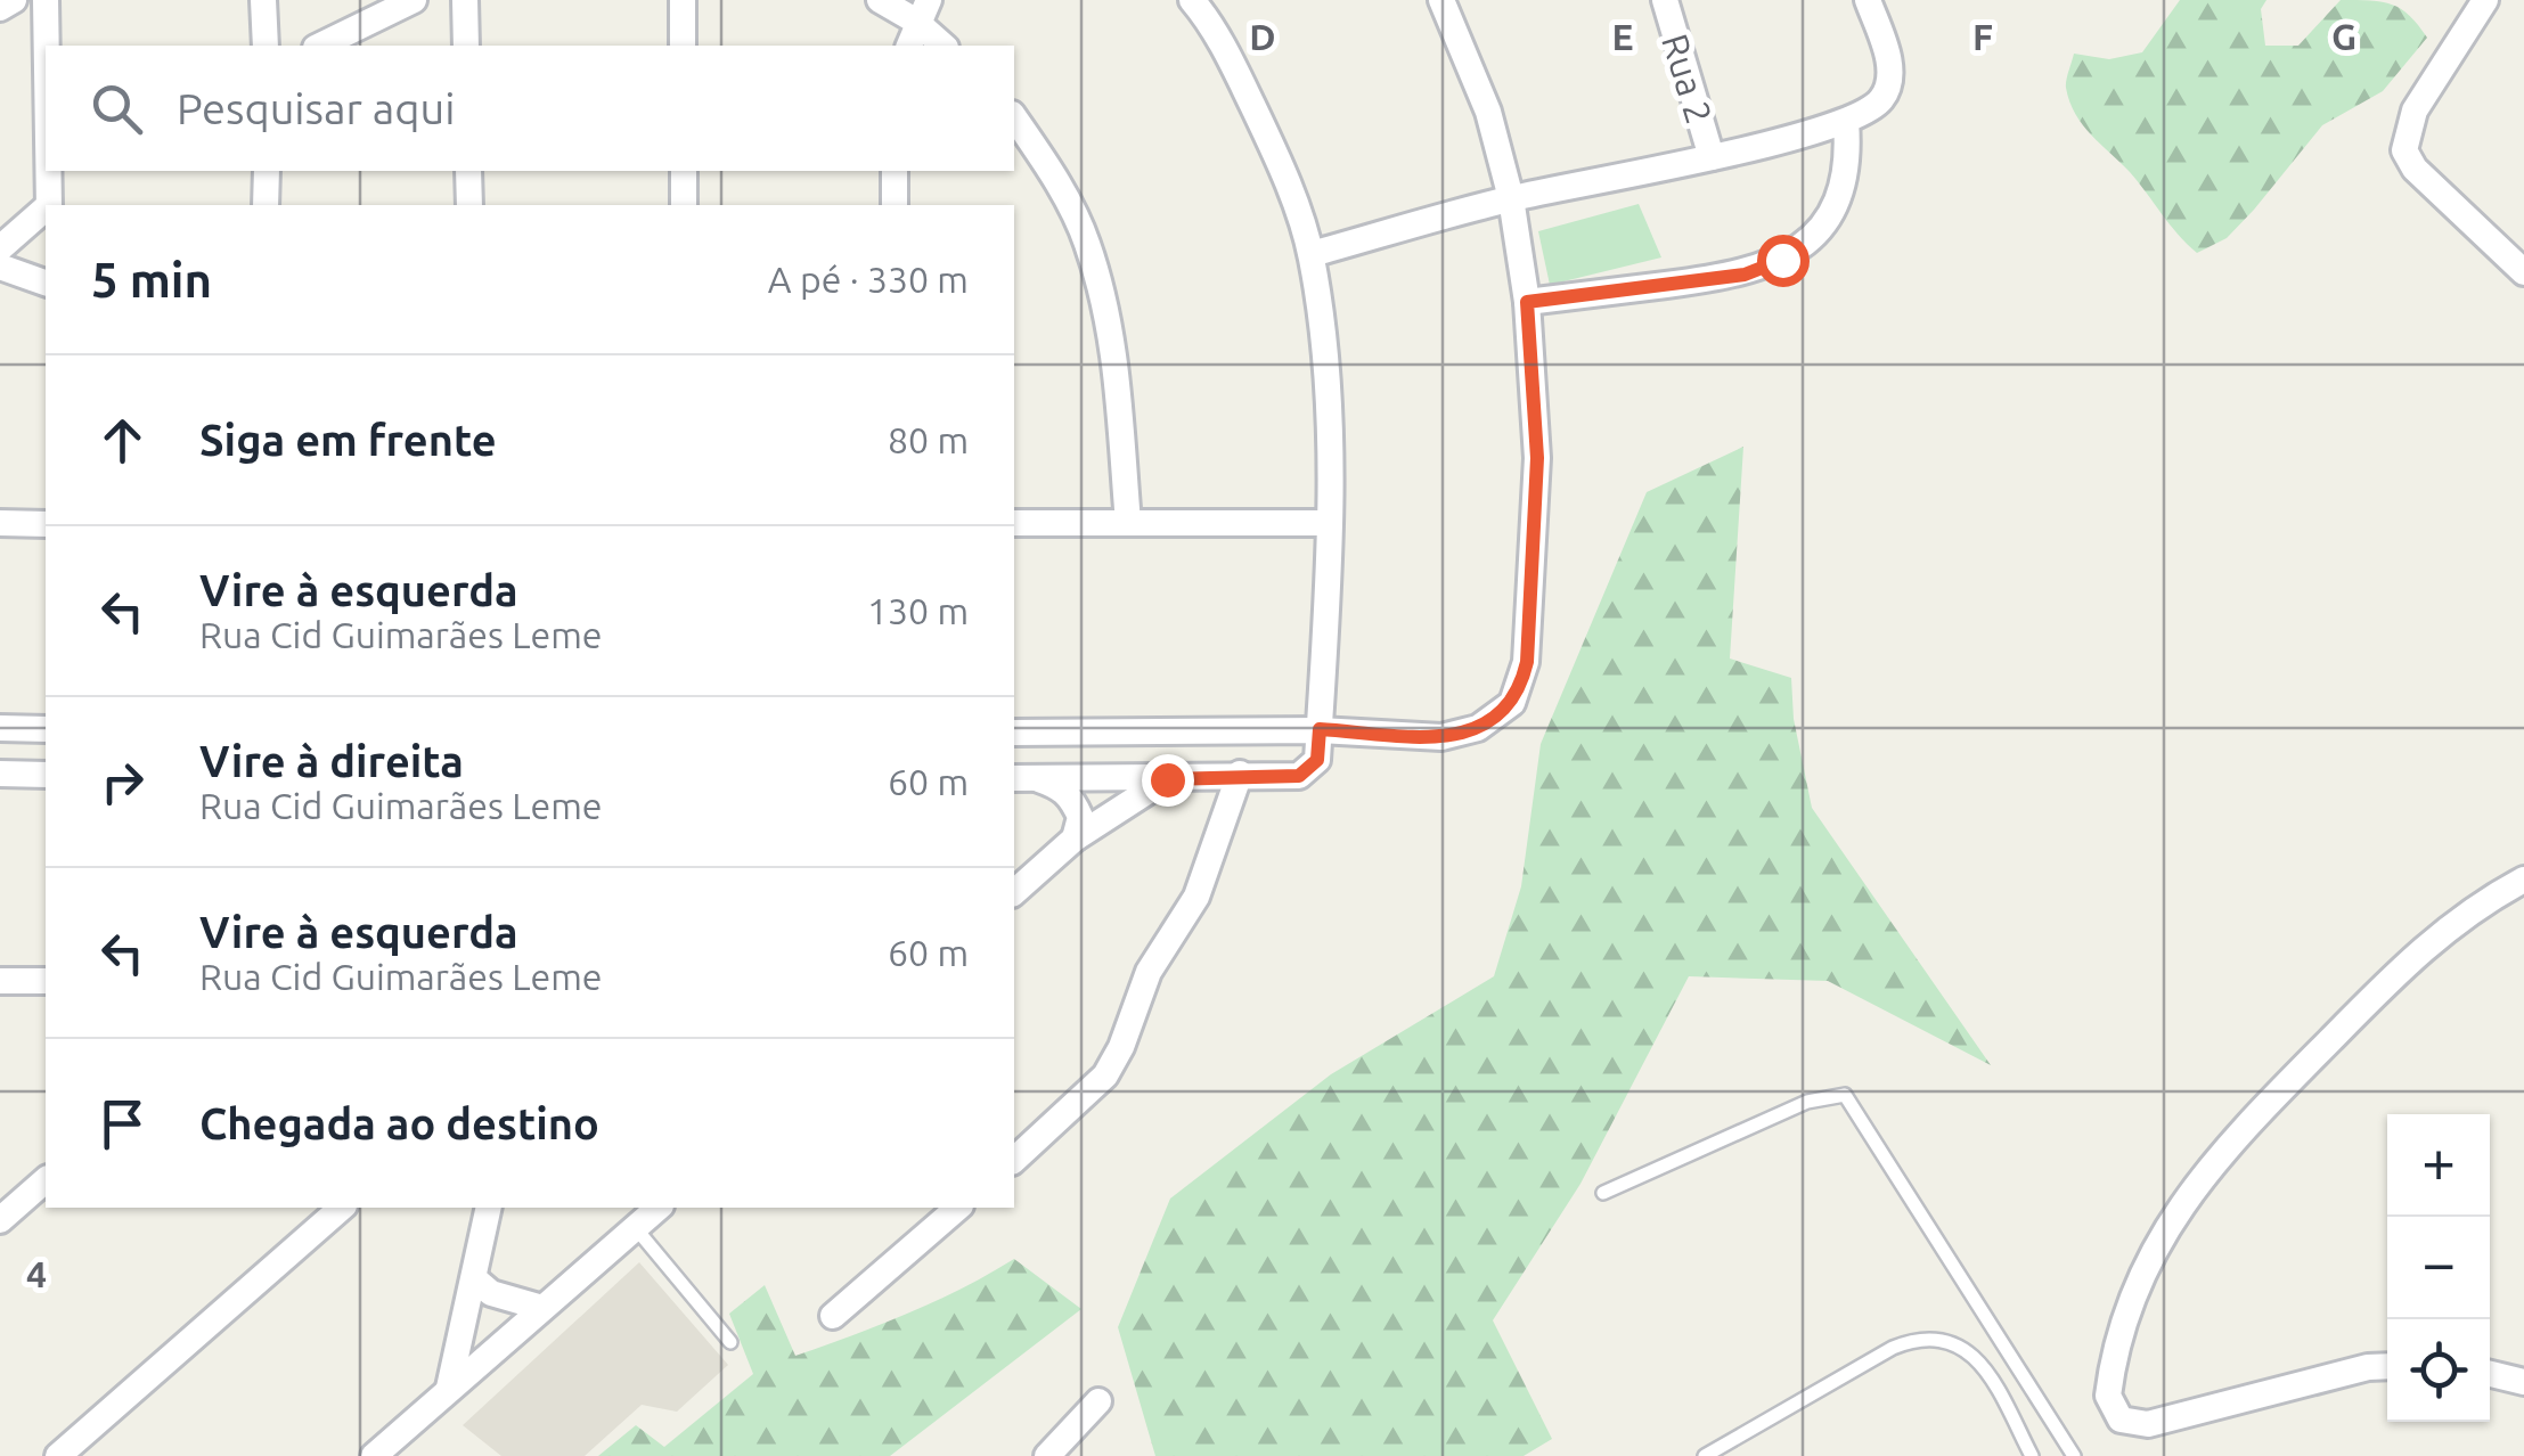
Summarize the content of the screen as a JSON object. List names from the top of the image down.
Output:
{
  "streets": {
    "street": ["Rua 2"]
  },
  "page": {
    "search": "Pesquisar aqui",
    "heading": ["5 min", "A pé · 330 m"],
    "list": [
      ["Siga em frente", "80 m"],
      ["Vire à esquerda", "Rua Cid Guimarães Leme", "130 m"],
      ["Vire à direita", "Rua Cid Guimarães Leme", "60 m"],
      ["Vire à esquerda", "Rua Cid Guimarães Leme", "60 m"],
      "Chegada ao destino"
    ],
    "map_buttons": ["+", "−"]
  },
  "grid": {
    "columns": [
      "D",
      "E",
      "F",
      "G"
    ],
    "rows": ["4"]
  }
}
